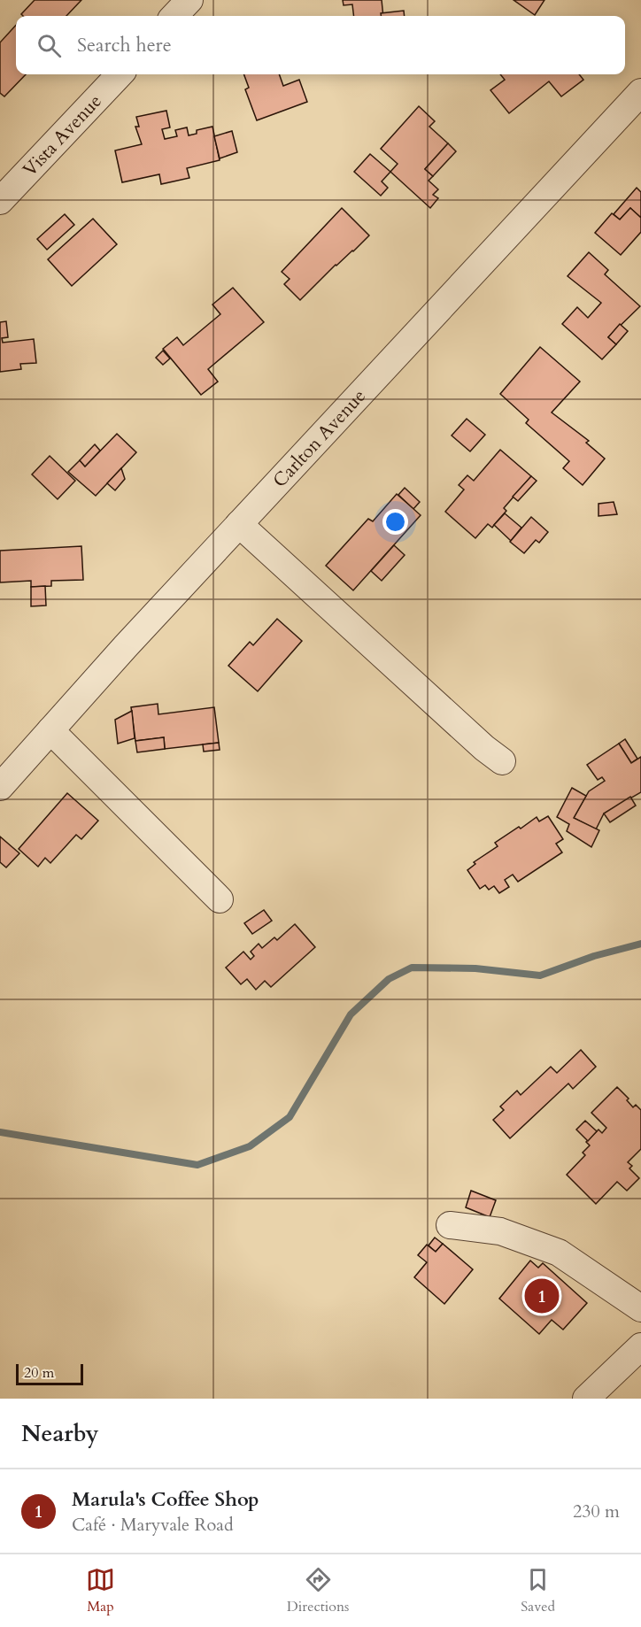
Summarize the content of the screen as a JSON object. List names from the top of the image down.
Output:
{
  "streets": {
    "street": ["Vista Avenue", "Carlton Avenue"]
  },
  "scale_bar": "20 m",
  "page": {
    "search": "Search here",
    "pins": "1",
    "scale": "20 m",
    "heading": "Nearby",
    "list": [
      {
        "mark": "1",
        "name": "Marula's Coffee Shop",
        "note": "Café · Maryvale Road",
        "value": "230 m"
      }
    ],
    "nav": ["Map", "Directions", "Saved"]
  }
}
